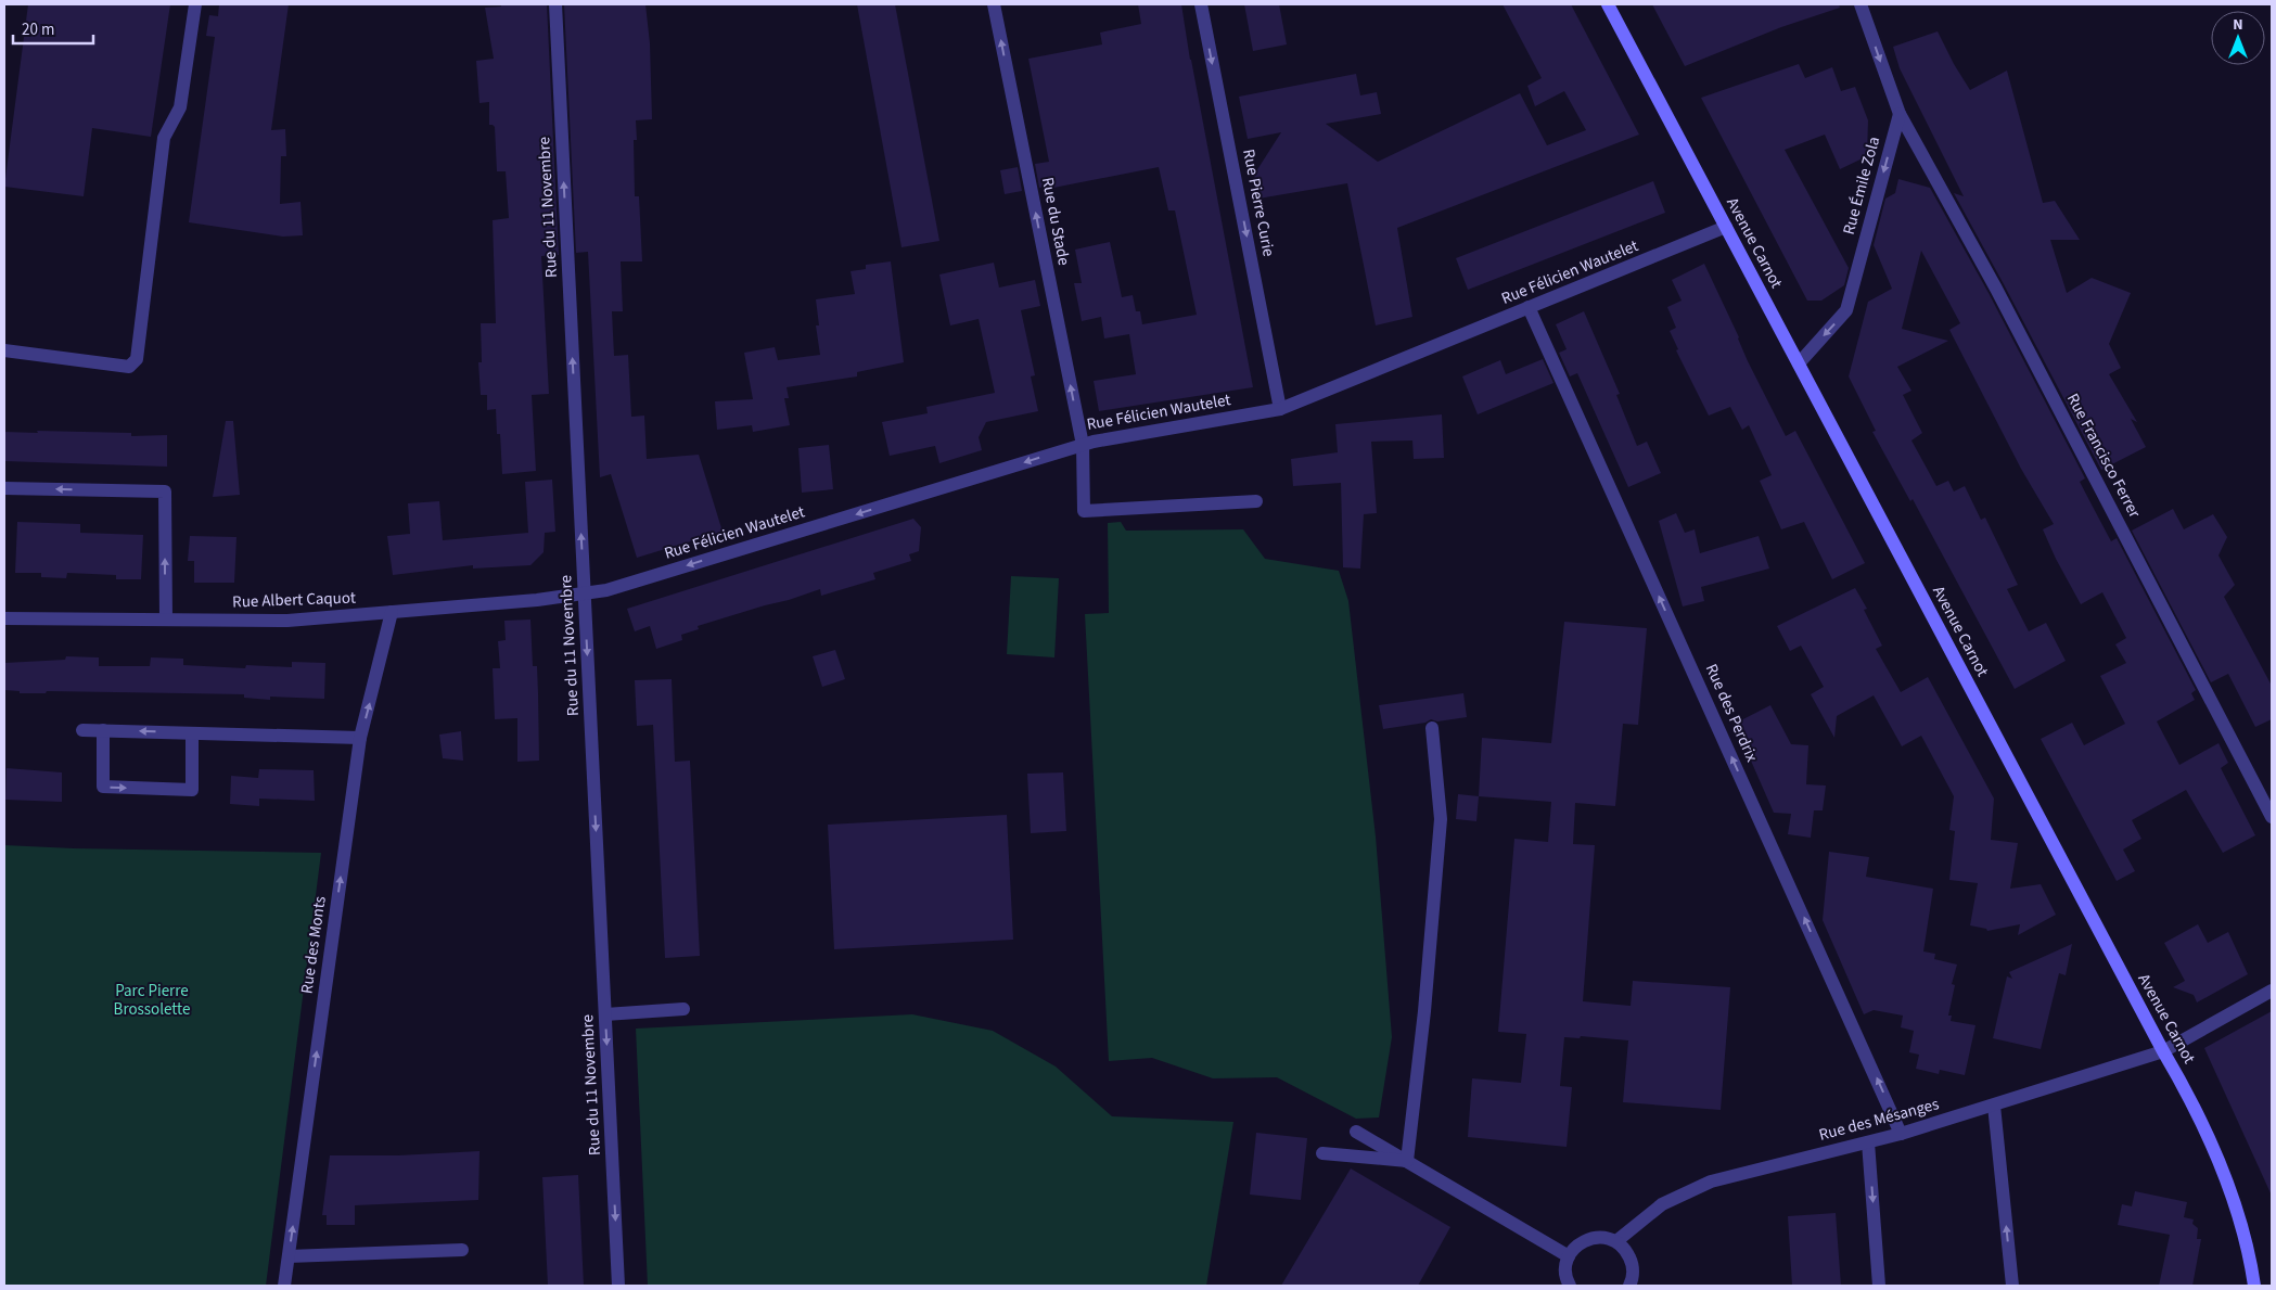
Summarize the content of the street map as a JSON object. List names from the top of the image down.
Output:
{
  "streets": {
    "main road": ["Avenue Carnot"],
    "street": [
      "Rue Émile Zola",
      "Rue Pierre Curie",
      "Rue du 11 Novembre",
      "Rue du Stade",
      "Rue Félicien Wautelet",
      "Rue Francisco Ferrer",
      "Rue Albert Caquot",
      "Rue des Perdrix",
      "Rue des Monts",
      "Rue des Mésanges"
    ]
  },
  "crossings": [
    ["Rue Émile Zola", "Avenue Carnot"],
    ["Rue Émile Zola", "Rue Francisco Ferrer"],
    ["Rue Pierre Curie", "Rue Félicien Wautelet"],
    ["Rue du 11 Novembre", "Rue Félicien Wautelet"],
    ["Rue du 11 Novembre", "Rue Albert Caquot"],
    ["Rue du Stade", "Rue Félicien Wautelet"],
    ["Avenue Carnot", "Rue Félicien Wautelet"],
    ["Avenue Carnot", "Rue des Mésanges"],
    ["Rue Félicien Wautelet", "Rue Albert Caquot"],
    ["Rue Félicien Wautelet", "Rue des Perdrix"],
    ["Rue Albert Caquot", "Rue des Monts"],
    ["Rue des Perdrix", "Rue des Mésanges"]
  ],
  "one_way": [
    "Rue Émile Zola",
    "Rue Pierre Curie",
    "Rue du Stade",
    "Rue Félicien Wautelet",
    "Rue des Perdrix",
    "Rue des Monts"
  ],
  "parks": ["Parc Pierre Brossolette"],
  "scale_bar": "20 m",
  "north": "top"
}
